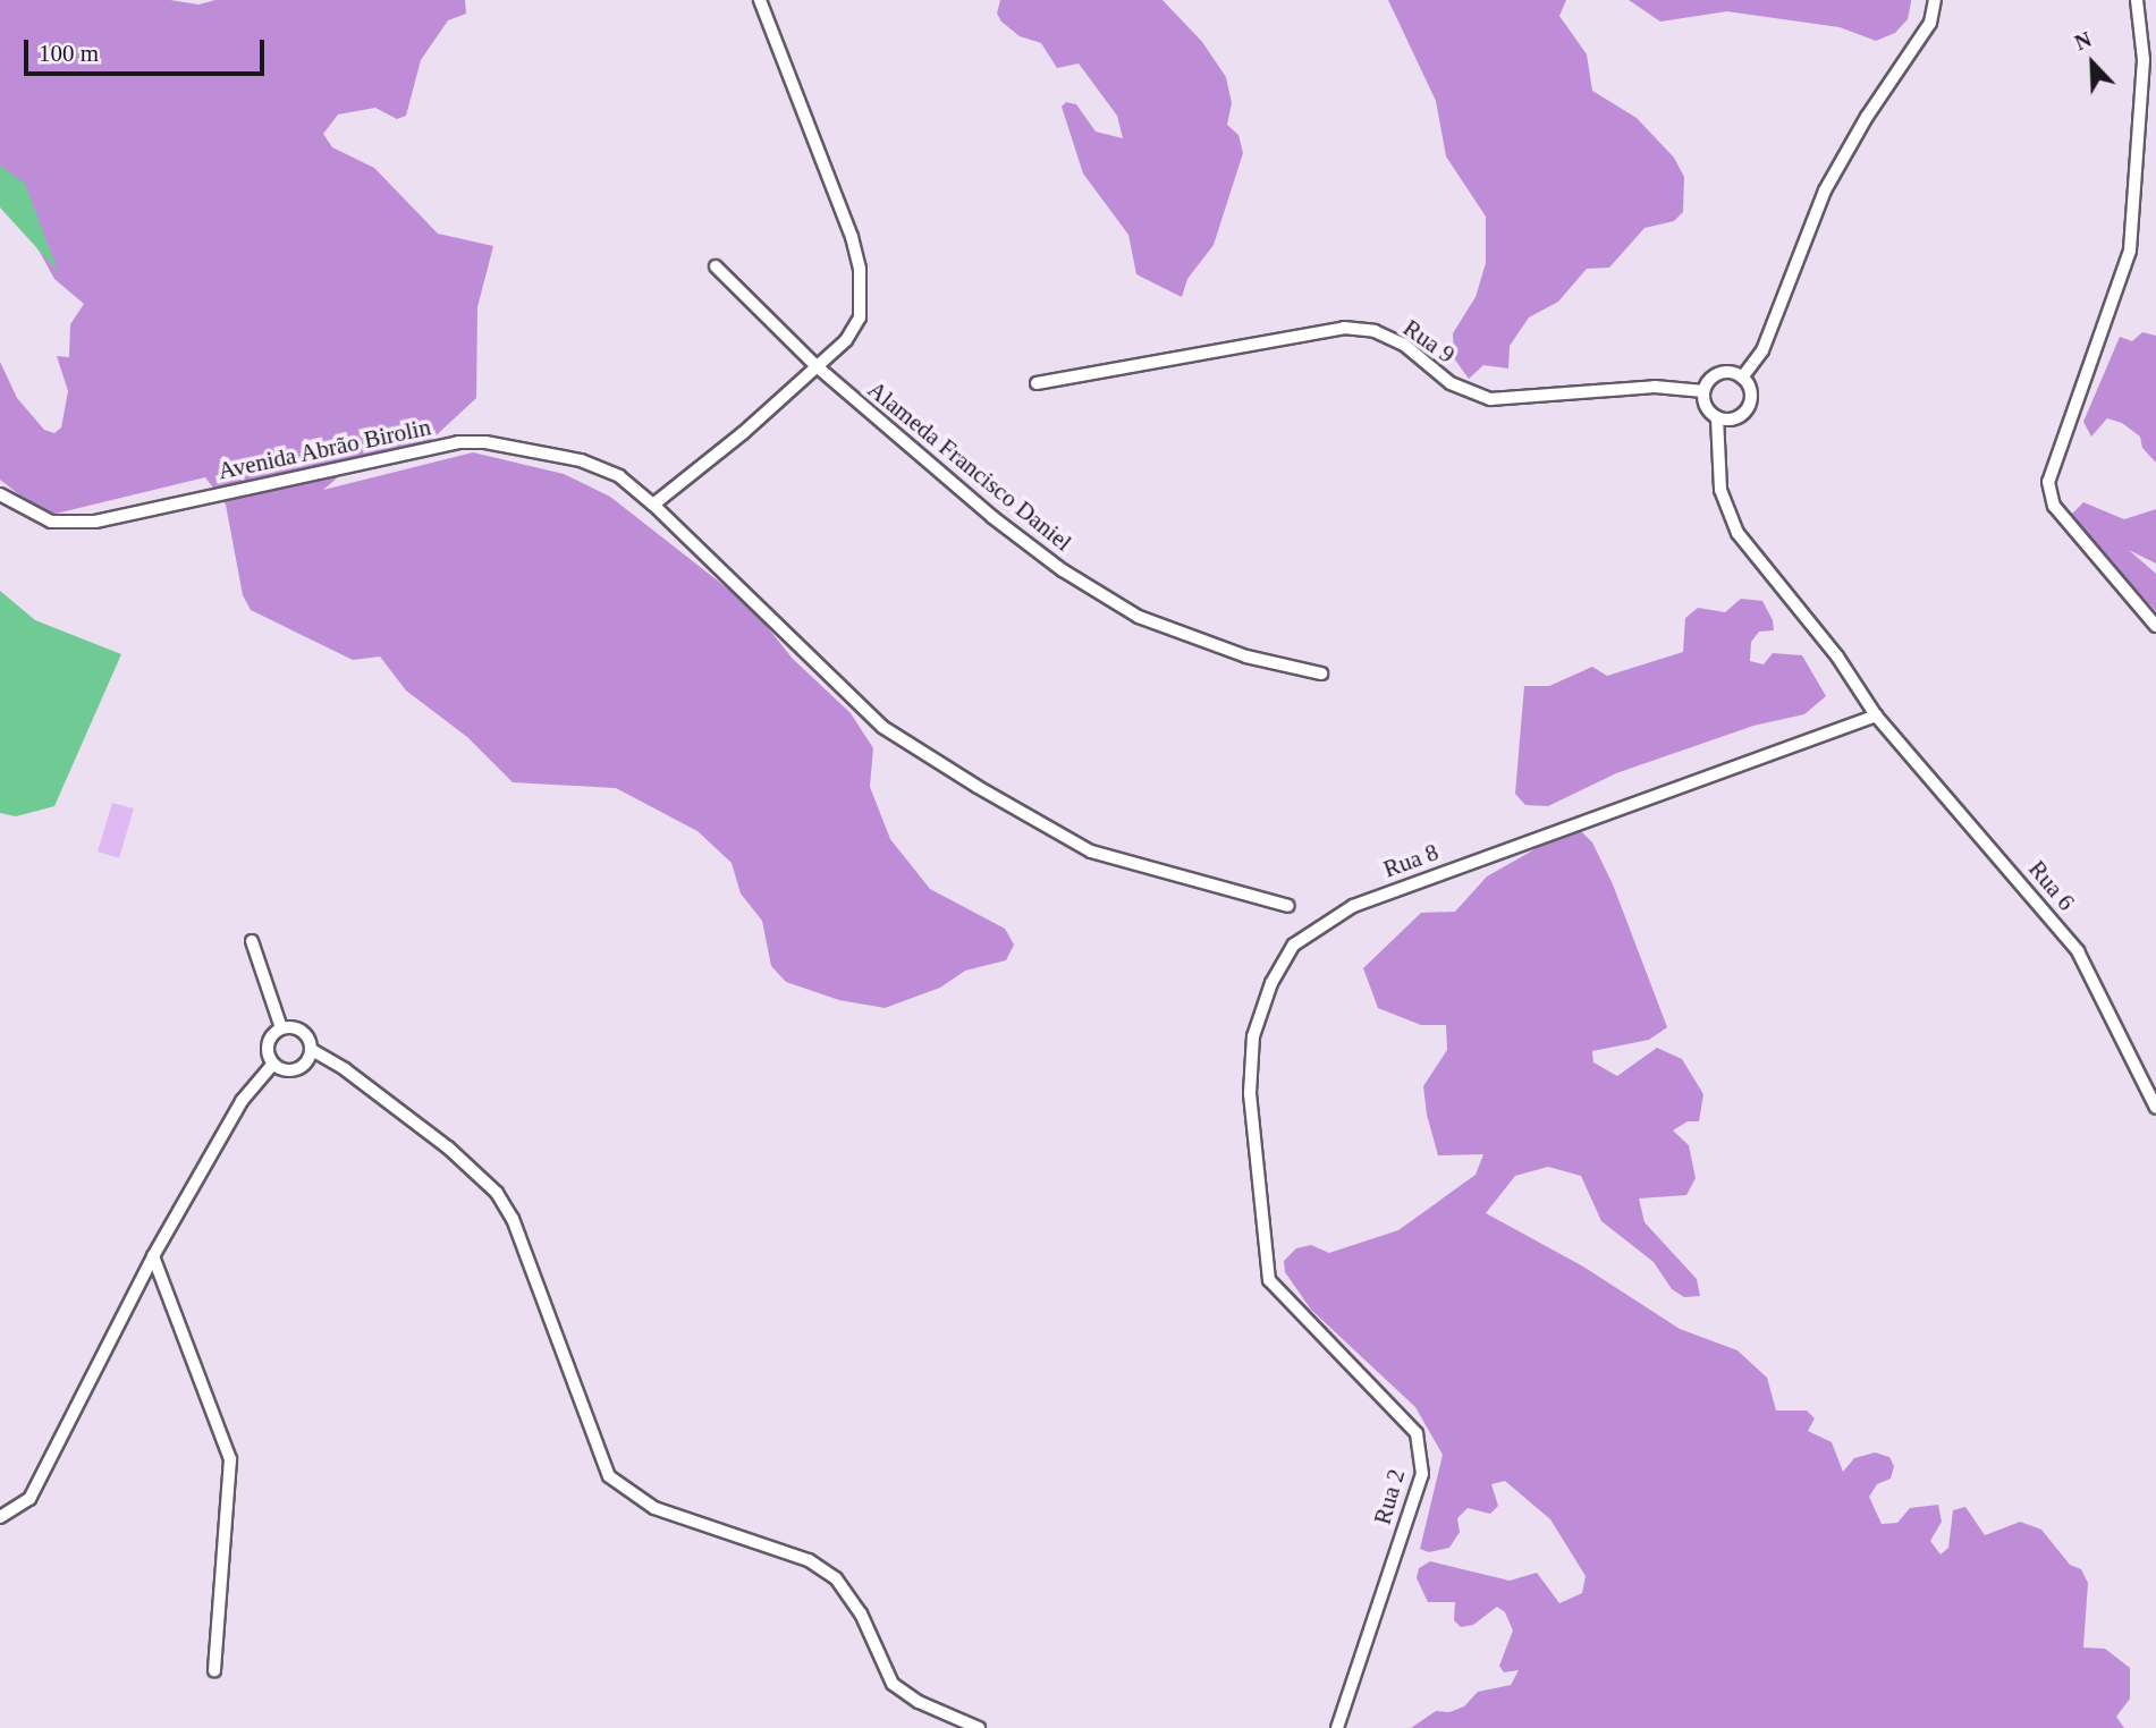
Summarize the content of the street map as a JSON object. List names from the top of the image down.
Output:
{
  "streets": {
    "street": [
      "Rua 9",
      "Avenida Abrão Birolin",
      "Alameda Francisco Daniel",
      "Rua 8",
      "Rua 6",
      "Rua 2"
    ]
  },
  "crossings": [
    ["Rua 9", "Rua 6"],
    ["Rua 8", "Rua 6"],
    ["Rua 8", "Rua 2"]
  ],
  "scale_bar": "100 m",
  "north": "top left"
}
